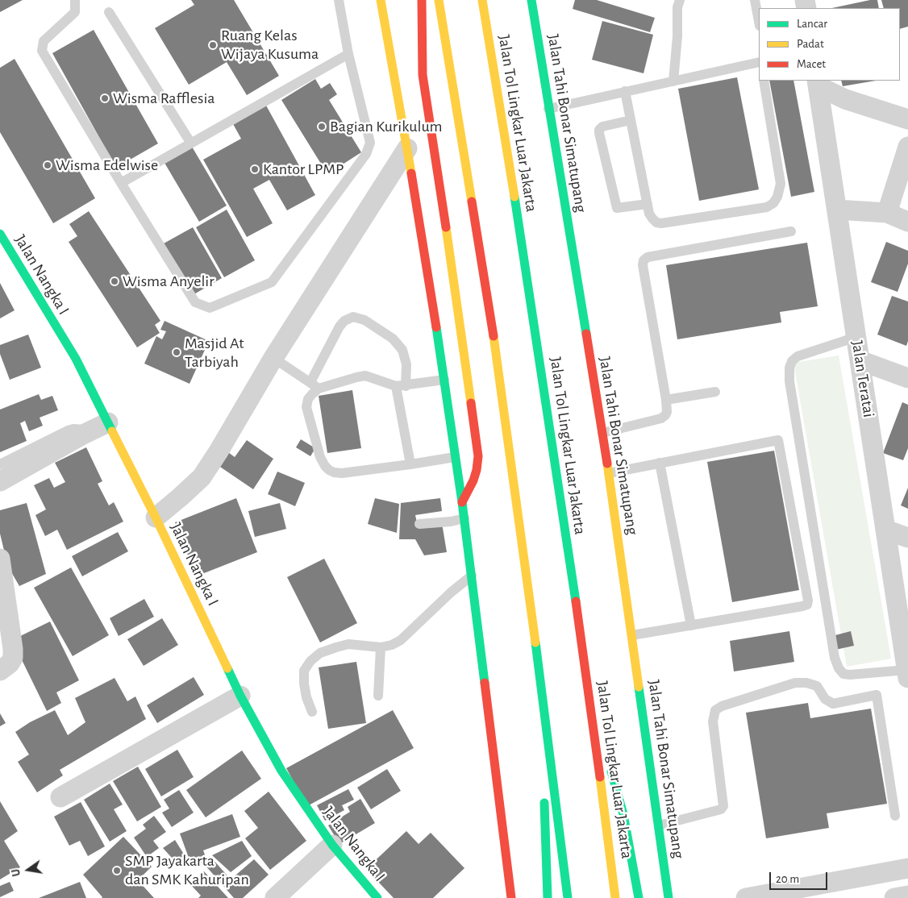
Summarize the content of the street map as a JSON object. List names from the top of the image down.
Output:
{
  "streets": {
    "main road": ["Jalan Tol Lingkar Luar Jakarta", "Jalan Tahi Bonar Simatupang", "Jalan Nangka I"],
    "street": ["Jalan Teratai"]
  },
  "places": [
    "Ruang Kelas Wijaya Kusuma",
    "Wisma Rafflesia",
    "Bagian Kurikulum",
    "Wisma Edelwise",
    "Kantor LPMP",
    "Wisma Anyelir",
    "Masjid At Tarbiyah",
    "SMP Jayakarta dan SMK Kahuripan"
  ],
  "legend": ["Lancar", "Padat", "Macet"],
  "scale_bar": "20 m",
  "north": "left"
}
